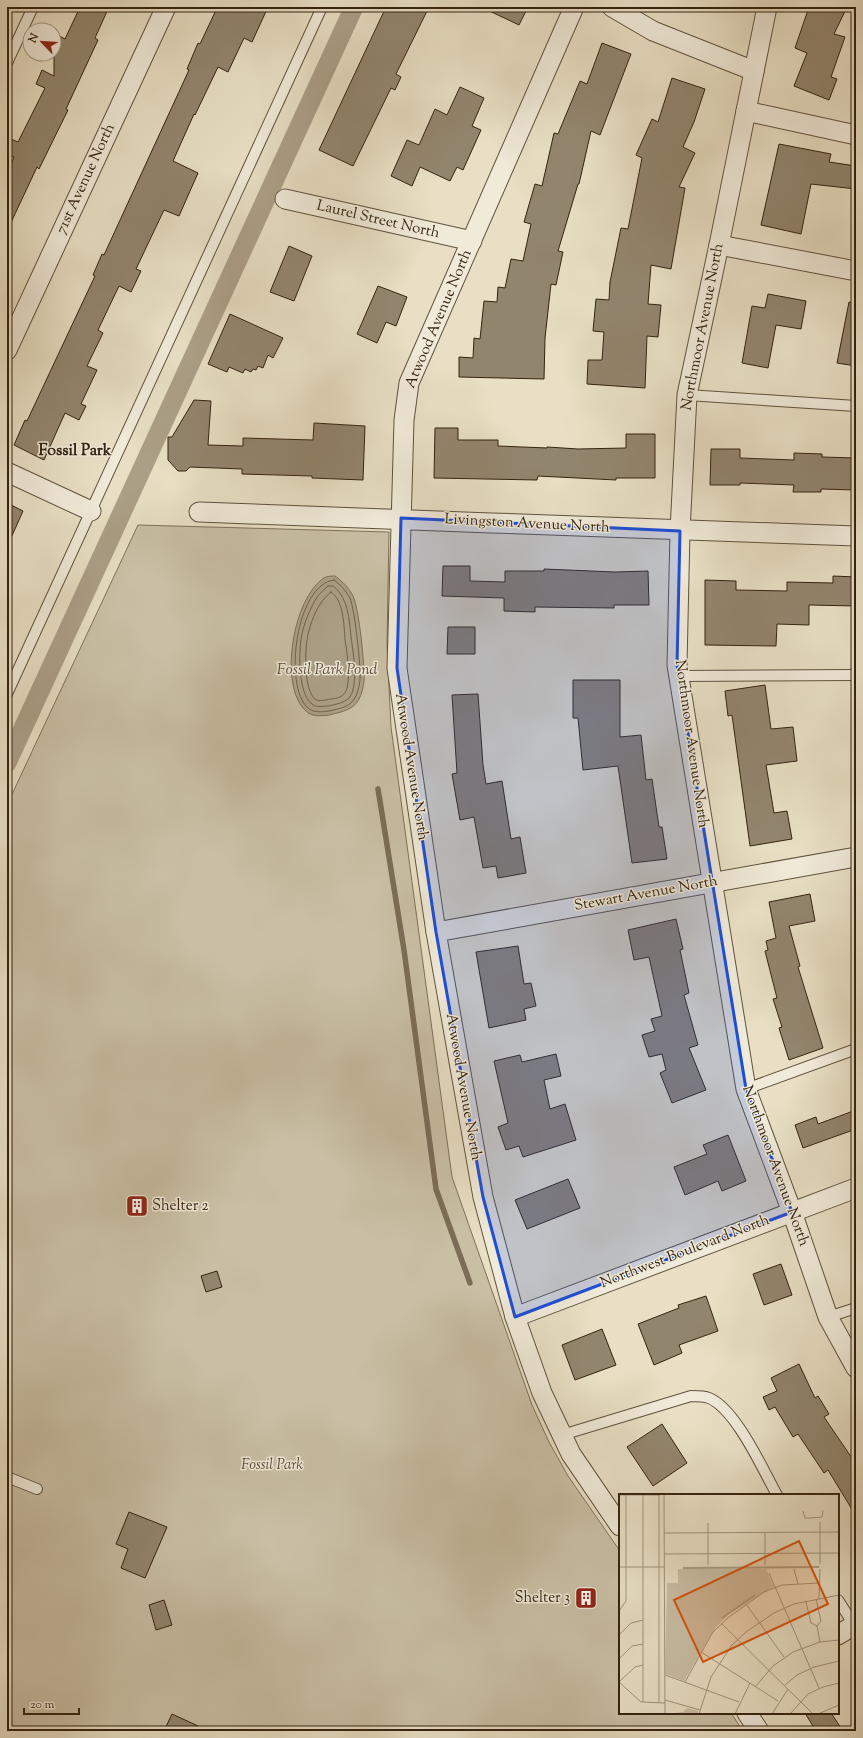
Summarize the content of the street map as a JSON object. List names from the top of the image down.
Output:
{
  "streets": {
    "street": [
      "71st Avenue North",
      "Laurel Street North",
      "Atwood Avenue North",
      "Northmoor Avenue North",
      "Livingston Avenue North",
      "Stewart Avenue North",
      "Northwest Boulevard North"
    ]
  },
  "crossings": [
    ["Laurel Street North", "Atwood Avenue North"],
    ["Atwood Avenue North", "Livingston Avenue North"],
    ["Atwood Avenue North", "Stewart Avenue North"],
    ["Atwood Avenue North", "Northwest Boulevard North"],
    ["Northmoor Avenue North", "Livingston Avenue North"],
    ["Northmoor Avenue North", "Stewart Avenue North"],
    ["Northmoor Avenue North", "Northwest Boulevard North"]
  ],
  "districts": ["Fossil Park"],
  "water": ["Fossil Park Pond"],
  "parks": ["Fossil Park"],
  "places": {
    "building": ["Shelter 2", "Shelter 3"]
  },
  "scale_bar": "20 m",
  "north": "top left"
}
